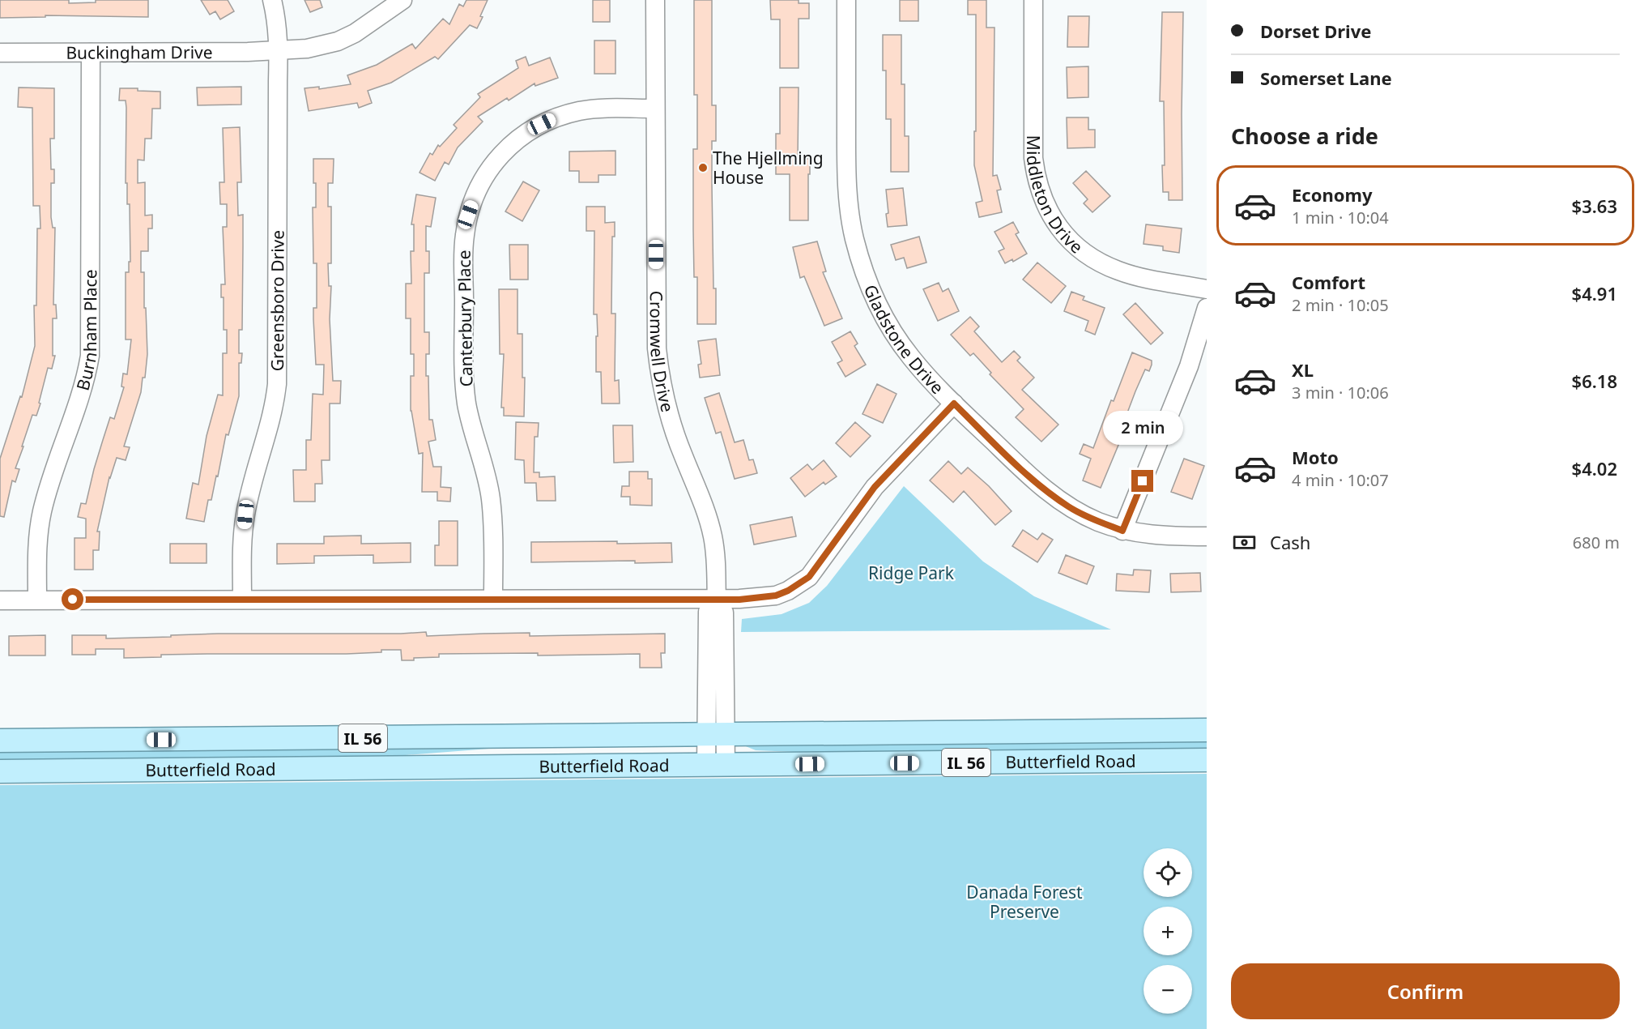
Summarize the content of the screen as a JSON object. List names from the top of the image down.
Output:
{
  "streets": {
    "main road": ["IL 56", "Butterfield Road"],
    "street": [
      "Buckingham Drive",
      "Middleton Drive",
      "Greensboro Drive",
      "Canterbury Place",
      "Burnham Place",
      "Gladstone Drive",
      "Cromwell Drive"
    ]
  },
  "crossings": [
    ["Buckingham Drive", "Greensboro Drive"],
    ["Buckingham Drive", "Burnham Place"],
    ["Canterbury Place", "Cromwell Drive"],
    ["Cromwell Drive", "Butterfield Road"]
  ],
  "parks": ["Ridge Park", "Danada Forest Preserve"],
  "places": ["The Hjellming House"],
  "page": {
    "banner": ["Dorset Drive", "Somerset Lane"],
    "heading": "Choose a ride",
    "list": [
      {
        "name": "Economy",
        "note": "1 min · 10:04",
        "value": "$3.63"
      },
      {
        "name": "Comfort",
        "note": "2 min · 10:05",
        "value": "$4.91"
      },
      {
        "name": "XL",
        "note": "3 min · 10:06",
        "value": "$6.18"
      },
      {
        "name": "Moto",
        "note": "4 min · 10:07",
        "value": "$4.02"
      }
    ],
    "bubble": "2 min",
    "pay": ["Cash", "680 m"],
    "map_buttons": ["+", "−"],
    "buttons": "Confirm"
  }
}
